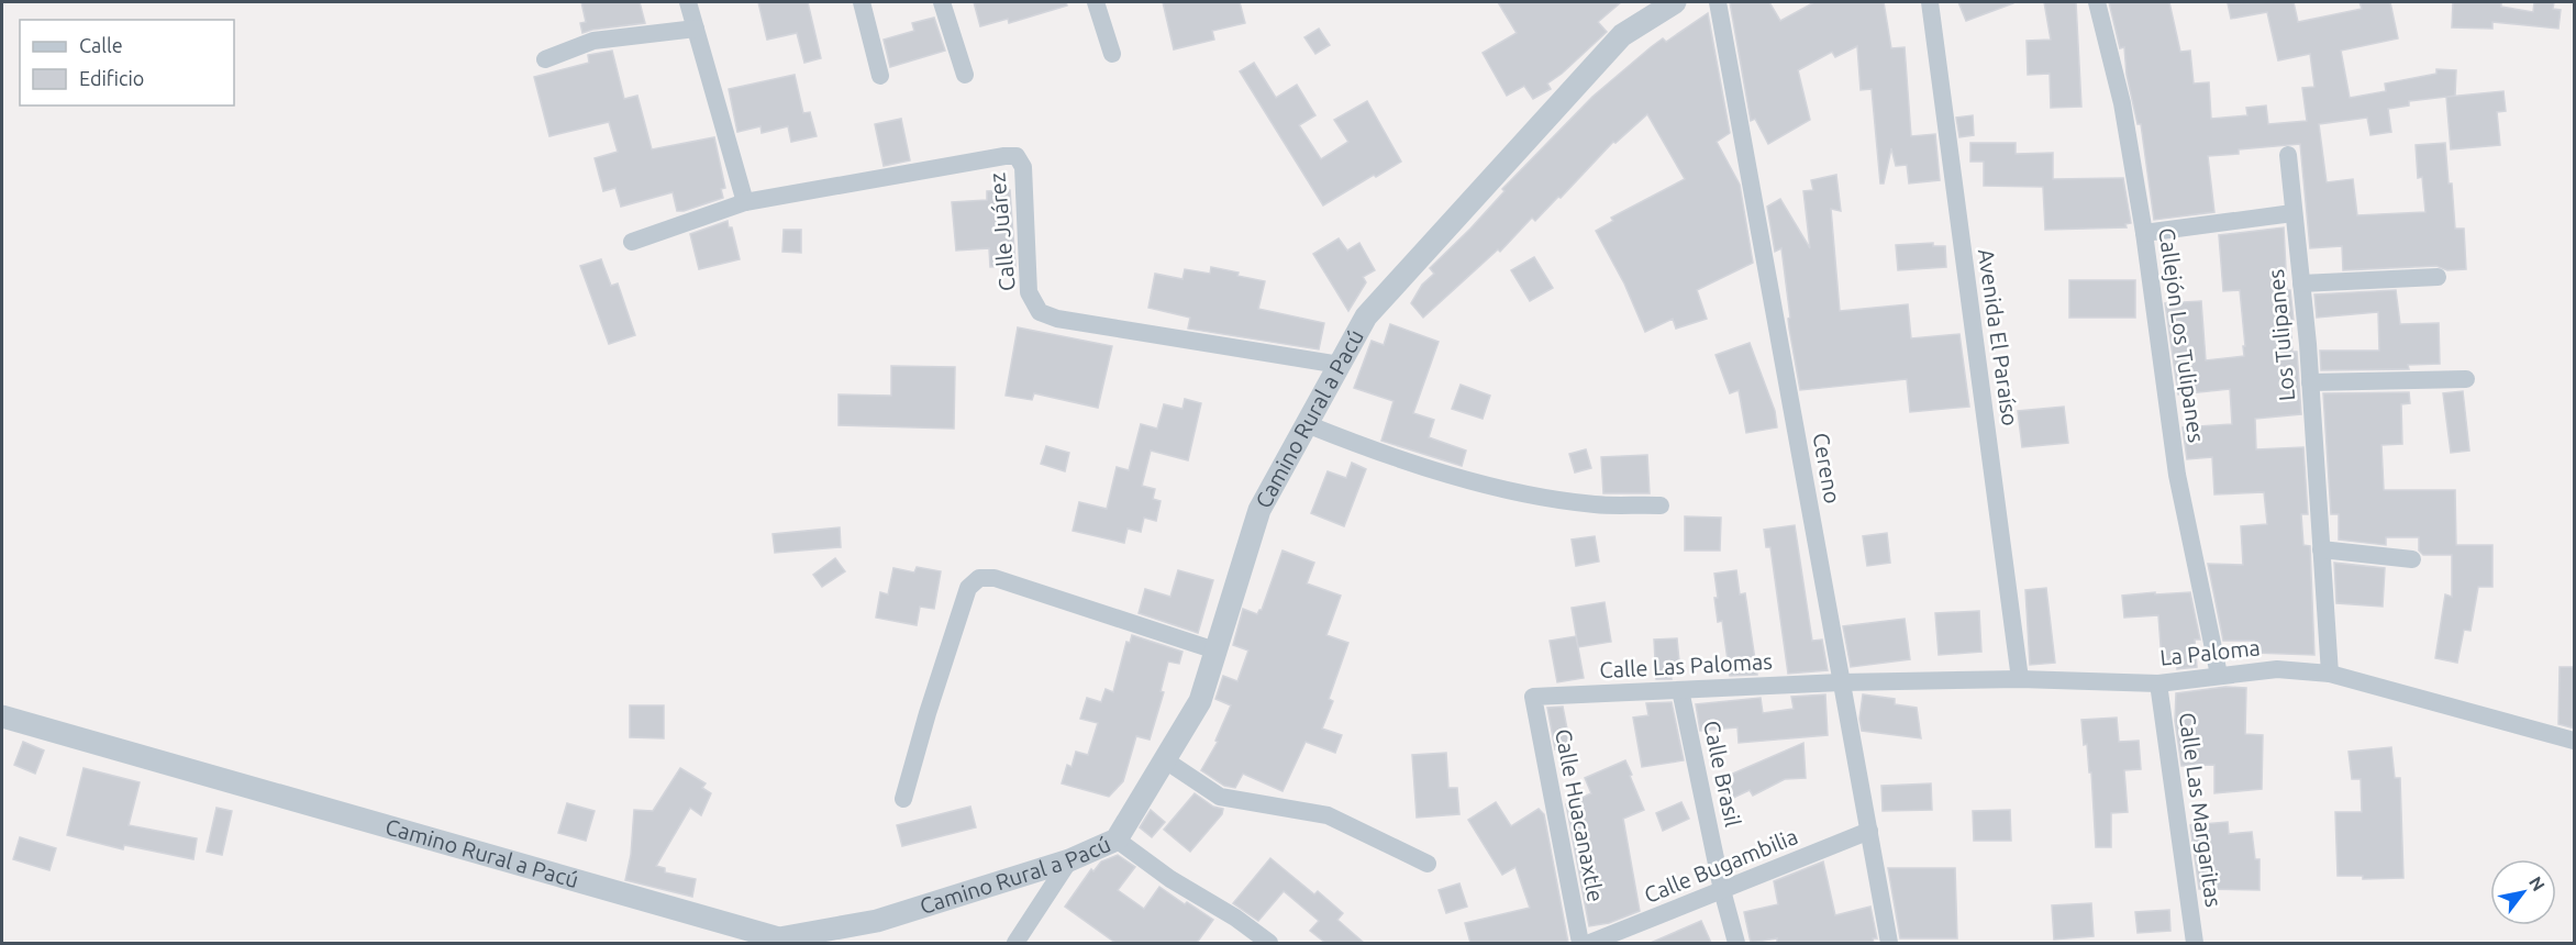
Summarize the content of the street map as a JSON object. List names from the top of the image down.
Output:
{
  "streets": {
    "street": [
      "Calle Juárez",
      "Callejón Los Tulipanes",
      "Los Tulipanes",
      "Avenida El Paraíso",
      "Camino Rural a Pacú",
      "Cereno",
      "La Paloma",
      "Calle Las Palomas",
      "Calle Brasil",
      "Calle Las Margaritas",
      "Calle Huacanaxtle",
      "Calle Bugambilia"
    ]
  },
  "crossings": [
    ["Calle Juárez", "Camino Rural a Pacú"],
    ["Callejón Los Tulipanes", "La Paloma"],
    ["Los Tulipanes", "La Paloma"],
    ["Avenida El Paraíso", "La Paloma"],
    ["Cereno", "La Paloma"],
    ["Cereno", "Calle Las Palomas"],
    ["Cereno", "Calle Bugambilia"],
    ["La Paloma", "Calle Las Palomas"],
    ["La Paloma", "Calle Las Margaritas"],
    ["Calle Las Palomas", "Calle Brasil"],
    ["Calle Las Palomas", "Calle Huacanaxtle"],
    ["Calle Brasil", "Calle Bugambilia"]
  ],
  "legend": ["Calle", "Edificio"],
  "north": "top right"
}
